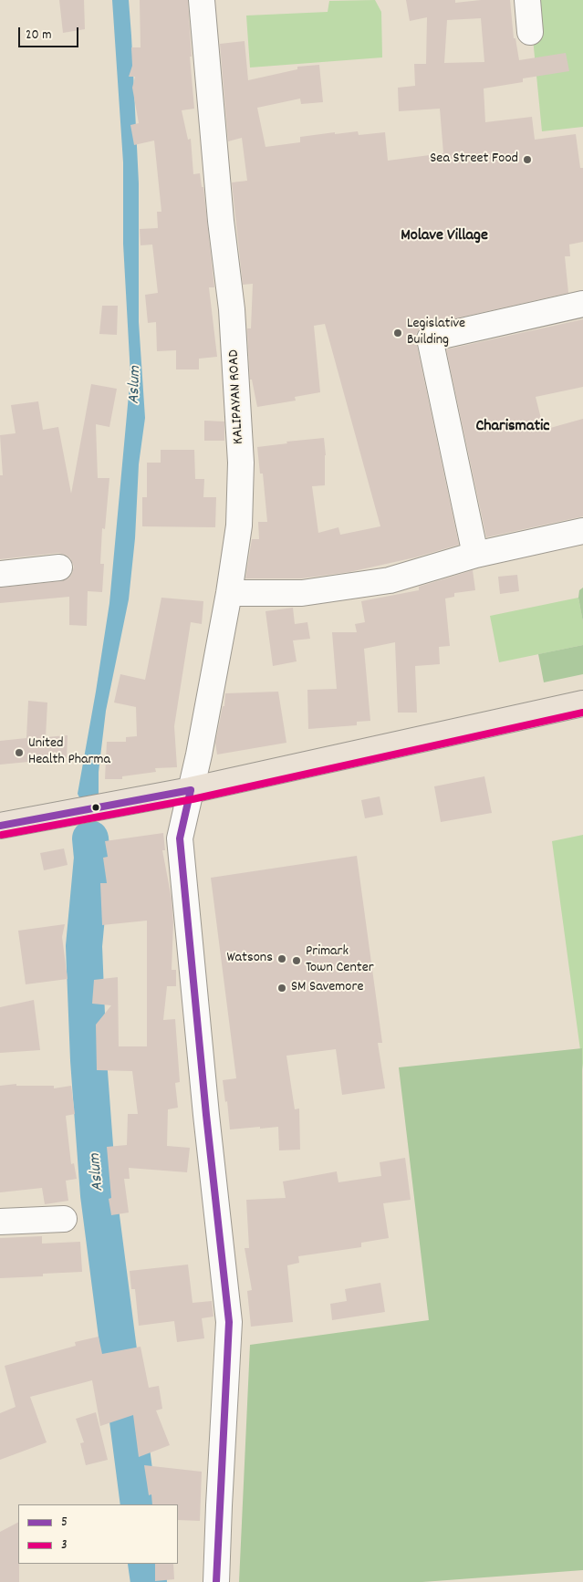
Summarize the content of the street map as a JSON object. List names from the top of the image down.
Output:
{
  "streets": {
    "street": ["KALIPAYAN ROAD"]
  },
  "districts": ["Molave Village", "Charismatic"],
  "water": ["Aslum"],
  "places": [
    "Sea Street Food",
    "Legislative Building",
    "United Health Pharma",
    "Watsons",
    "Primark Town Center",
    "SM Savemore"
  ],
  "lines": ["transit line 3", "transit line 5"],
  "legend": ["5", "3"],
  "scale_bar": "20 m"
}
